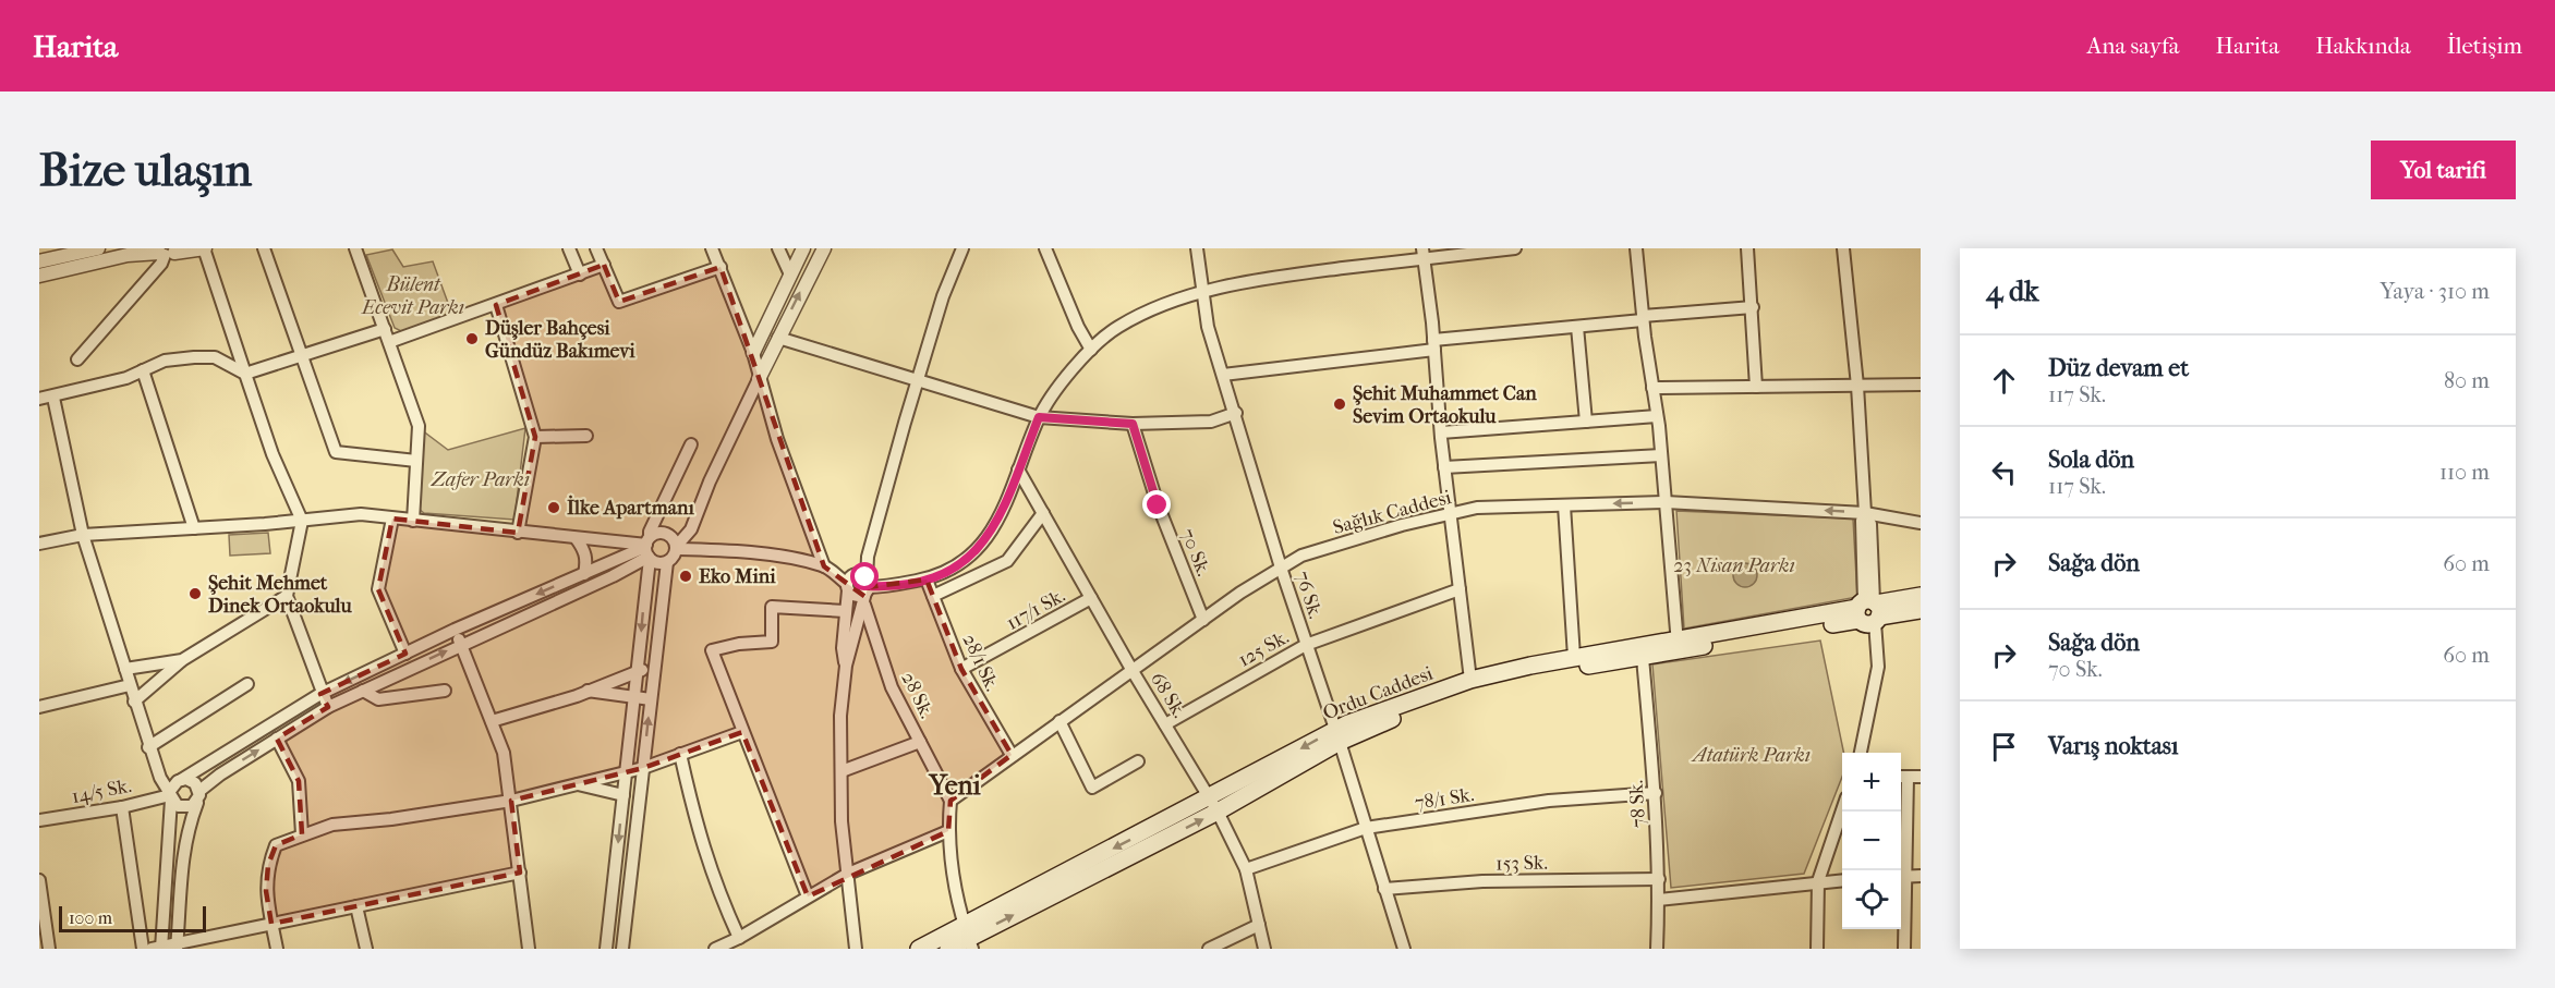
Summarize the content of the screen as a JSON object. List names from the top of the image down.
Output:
{
  "streets": {
    "main road": ["Ordu Caddesi"],
    "street": [
      "Sağlık Caddesi",
      "70 Sk.",
      "76 Sk.",
      "117/1 Sk.",
      "125 Sk.",
      "28/1 Sk.",
      "28 Sk.",
      "68 Sk.",
      "14/5 Sk.",
      "78/1 Sk.",
      "78 Sk.",
      "153 Sk."
    ]
  },
  "crossings": [
    ["Sağlık Caddesi", "70 Sk."],
    ["Sağlık Caddesi", "76 Sk."],
    ["Sağlık Caddesi", "28/1 Sk."],
    ["Sağlık Caddesi", "28 Sk."],
    ["Sağlık Caddesi", "68 Sk."],
    ["76 Sk.", "125 Sk."],
    ["76 Sk.", "Ordu Caddesi"],
    ["76 Sk.", "78/1 Sk."],
    ["76 Sk.", "153 Sk."],
    ["117/1 Sk.", "28/1 Sk."],
    ["117/1 Sk.", "68 Sk."],
    ["125 Sk.", "68 Sk."],
    ["Ordu Caddesi", "68 Sk."],
    ["Ordu Caddesi", "78 Sk."],
    ["68 Sk.", "78/1 Sk."],
    ["78/1 Sk.", "78 Sk."],
    ["78 Sk.", "153 Sk."]
  ],
  "districts": ["Yeni"],
  "parks": [
    "Bülent Ecevit Parkı",
    "Zafer Parkı",
    "23 Nisan Parkı",
    "Atatürk Parkı"
  ],
  "places": [
    "Düşler Bahçesi Gündüz Bakımevi",
    "Şehit Muhammet Can Sevim Ortaokulu",
    "İlke Apartmanı",
    "Eko Mini",
    "Şehit Mehmet Dinek Ortaokulu"
  ],
  "scale_bar": "100 m",
  "page": {
    "header": "Harita",
    "nav": [
      "Ana sayfa",
      "Harita",
      "Hakkında",
      "İletişim"
    ],
    "buttons": "Yol tarifi",
    "title": "Bize ulaşın",
    "heading": ["4 dk", "Yaya · 310 m"],
    "list": [
      ["Düz devam et", "117 Sk.", "80 m"],
      ["Sola dön", "117 Sk.", "110 m"],
      ["Sağa dön", "60 m"],
      ["Sağa dön", "70 Sk.", "60 m"],
      "Varış noktası"
    ],
    "map_buttons": ["+", "−"],
    "scale": "100 m"
  }
}
